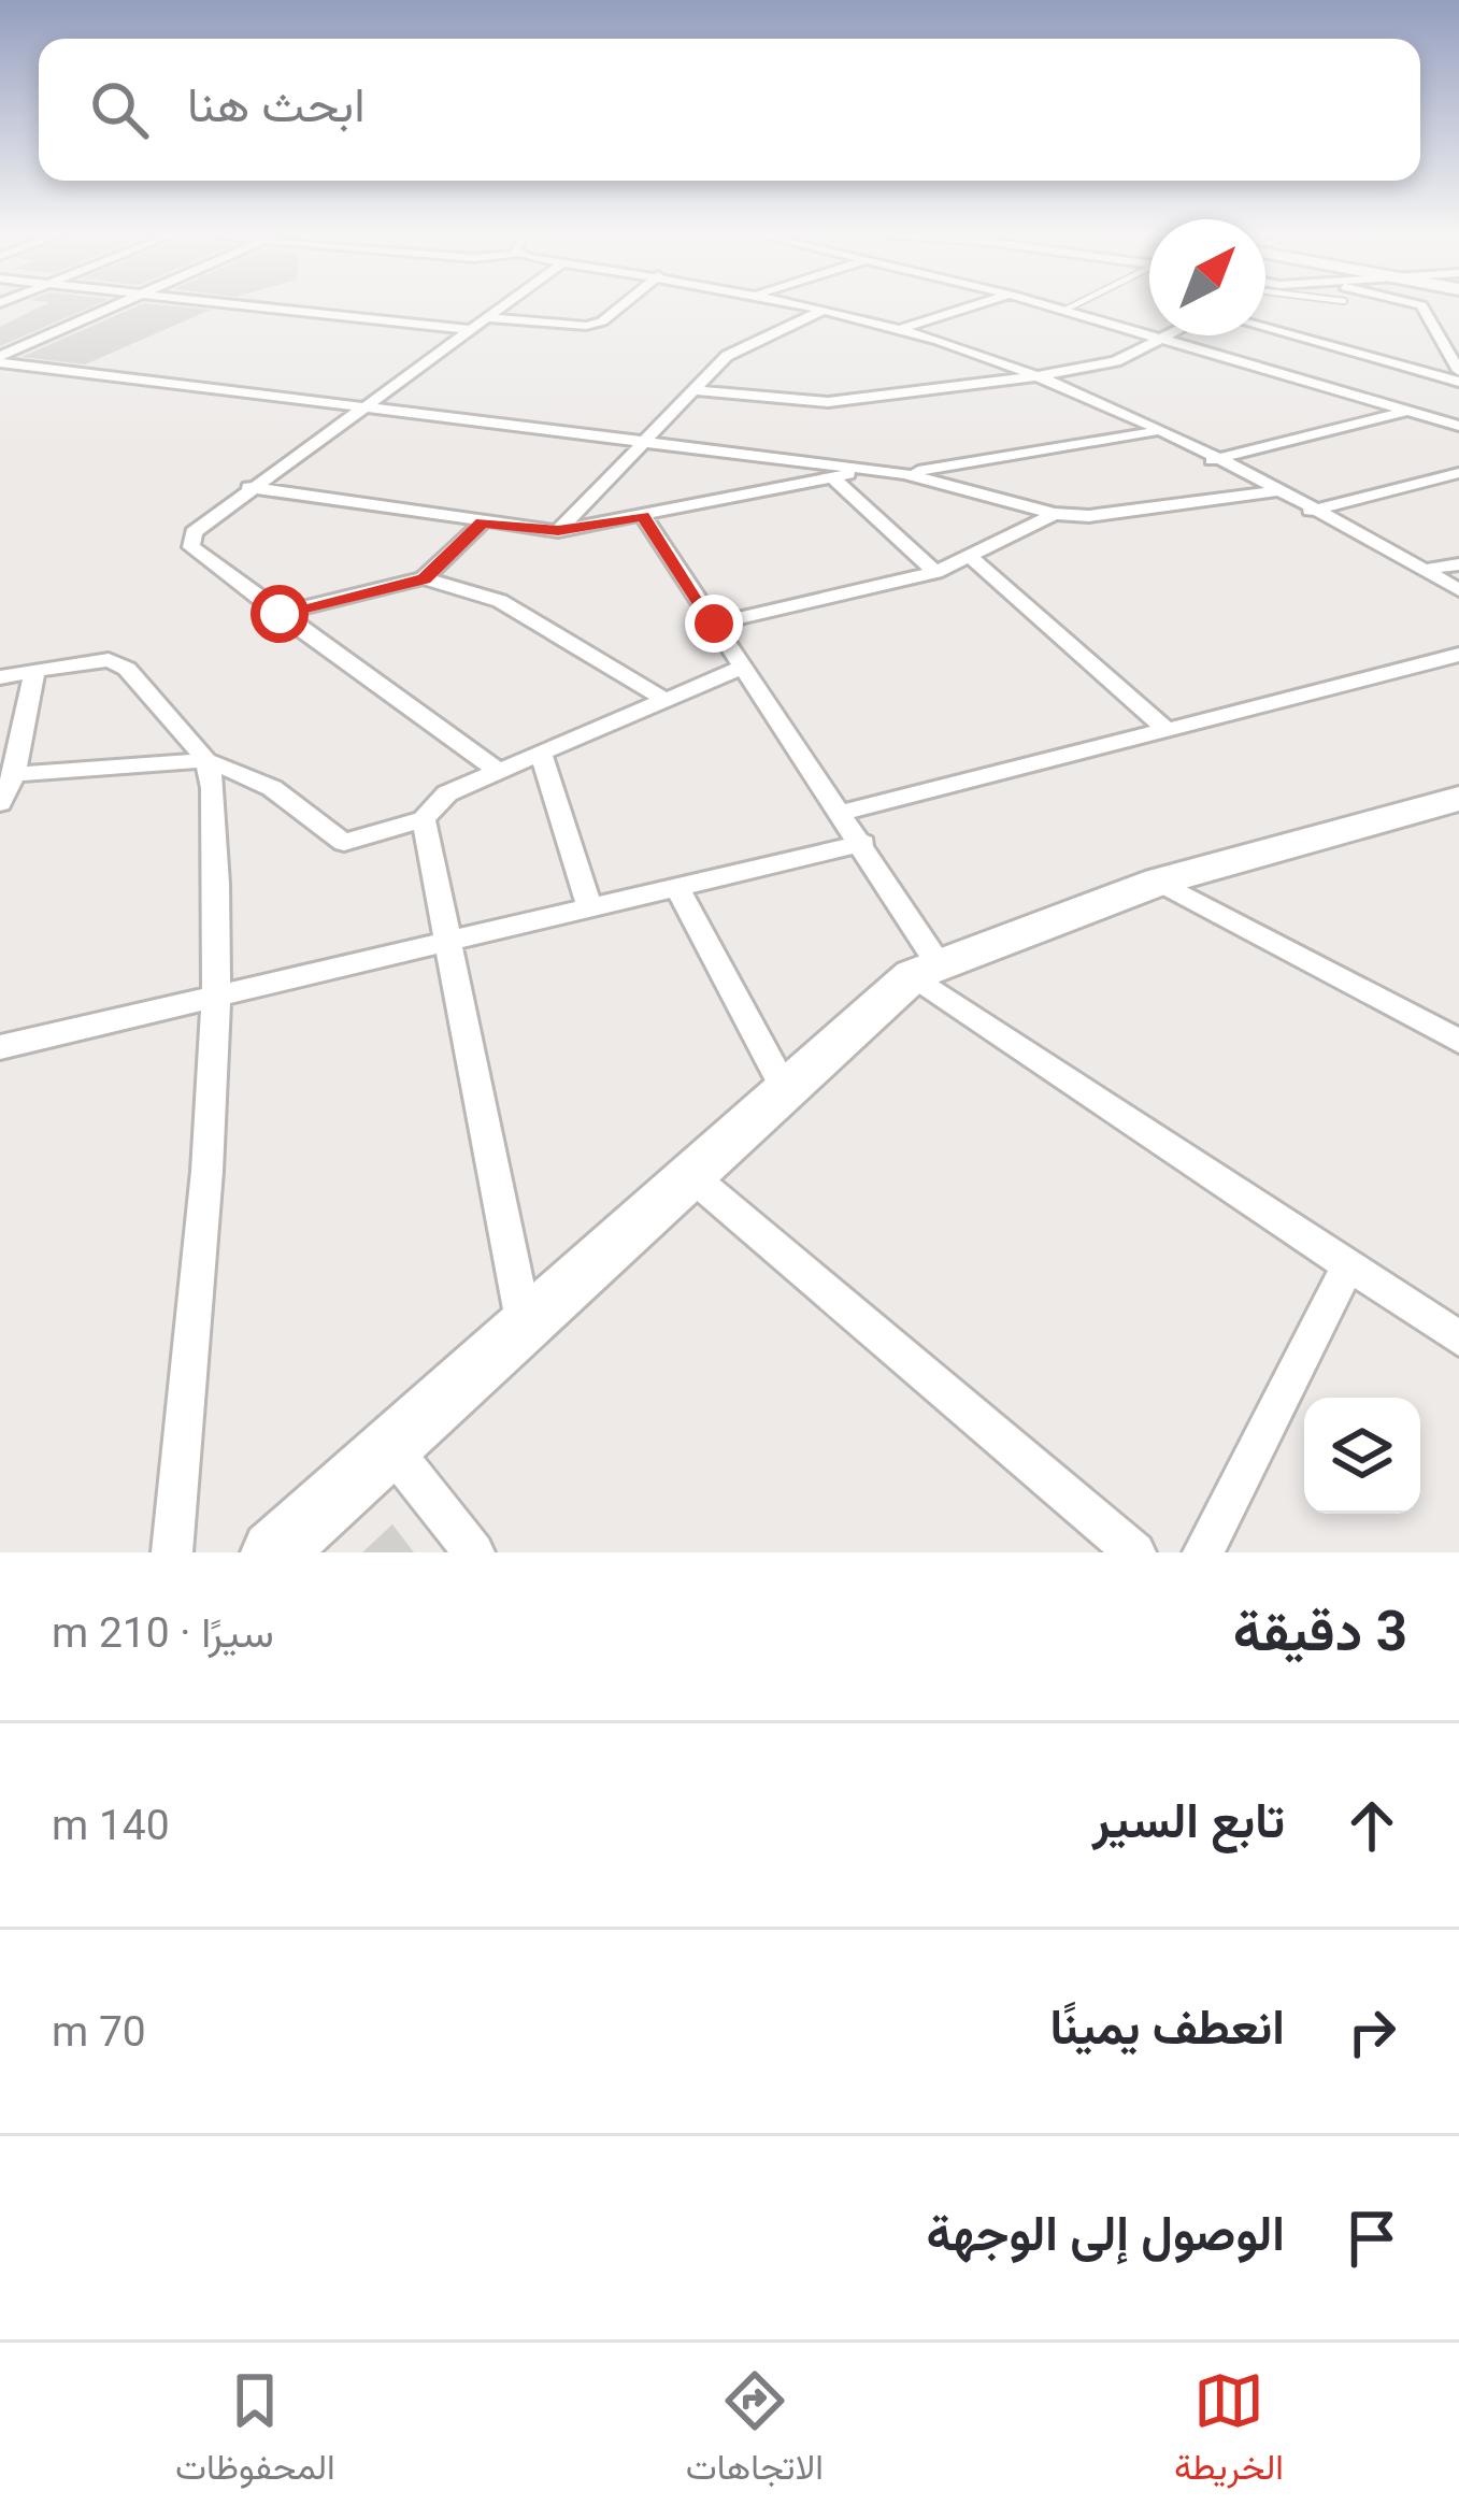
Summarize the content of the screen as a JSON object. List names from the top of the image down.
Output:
{
  "north": "top right",
  "page": {
    "search": "ابحث هنا",
    "heading": ["3 دقيقة", "سيرًا · 210 m"],
    "list": [
      ["تابع السير", "140 m"],
      ["انعطف يمينًا", "70 m"],
      "الوصول إلى الوجهة"
    ],
    "nav": ["الخريطة", "الاتجاهات", "المحفوظات"]
  }
}
